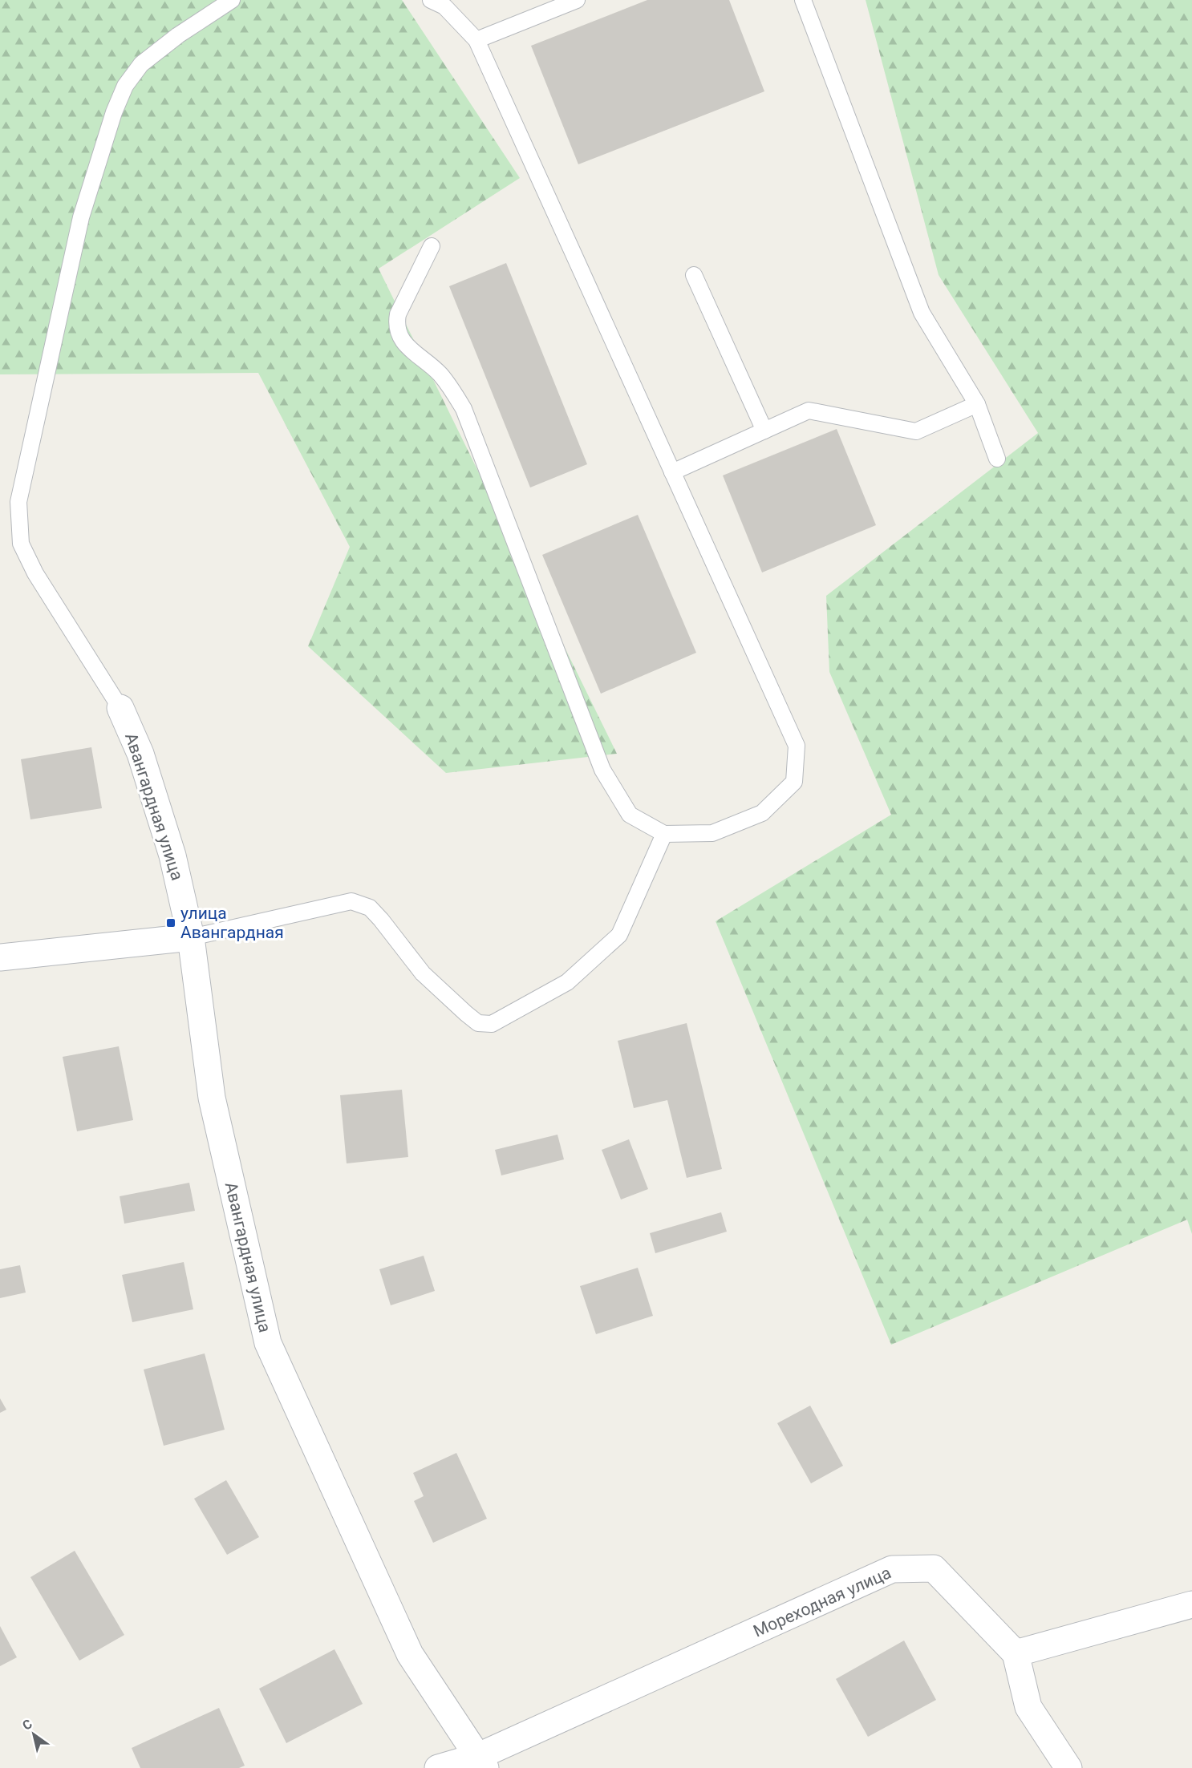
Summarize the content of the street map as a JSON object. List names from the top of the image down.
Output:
{
  "streets": {
    "street": ["Авангардная улица", "Мореходная улица"]
  },
  "crossings": [
    ["Авангардная улица", "Мореходная улица"]
  ],
  "places": {
    "transit": ["улица Авангардная"]
  },
  "north": "top left"
}
